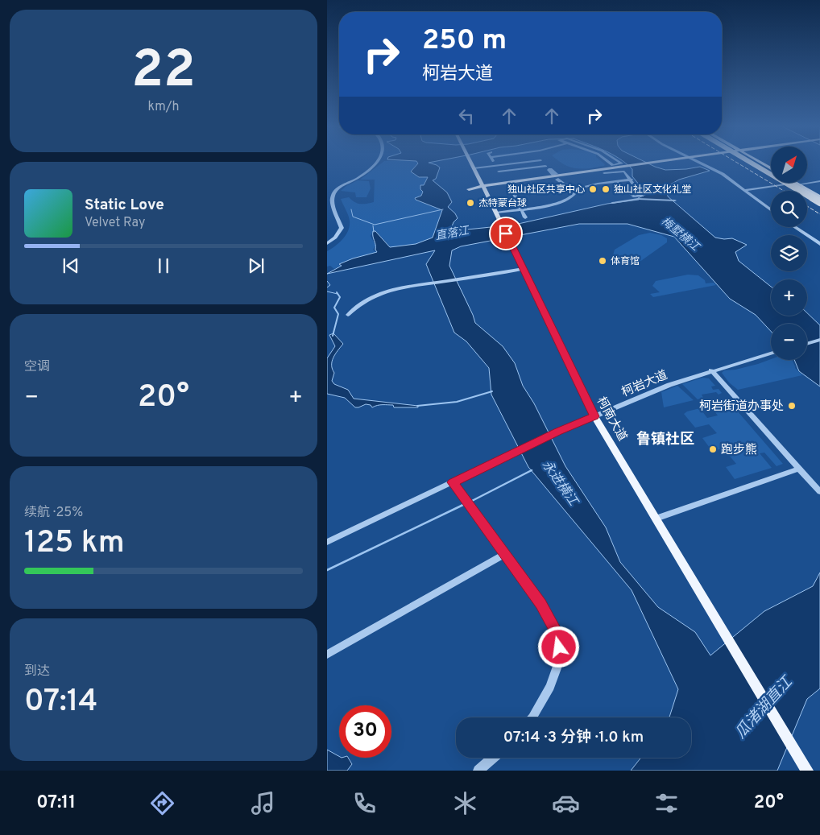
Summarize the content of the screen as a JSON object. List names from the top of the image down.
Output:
{
  "streets": {
    "main road": ["柯南大道"],
    "street": ["柯岩大道"]
  },
  "crossings": [
    ["柯岩大道", "柯南大道"]
  ],
  "districts": ["鲁镇社区"],
  "water": [
    "直落江",
    "梅墅横江",
    "永进横江",
    "瓜渚湖直江"
  ],
  "places": [
    "独山社区共享中心",
    "独山社区文化礼堂",
    "杰特蒙台球",
    "体育馆",
    "柯岩街道办事处",
    "跑步熊"
  ],
  "north": "top right",
  "page": {
    "tile": [
      ["22", "km/h"],
      "空调",
      ["续航 · 25%", "125 km"],
      ["到达", "07:14"]
    ],
    "turn": ["250 m", "柯岩大道"],
    "map_buttons": ["+", "−"],
    "song": ["Static Love", "Velvet Ray"],
    "heat": ["−", "20°", "+"],
    "limit": "30",
    "trip": "07:14 · 3 分钟 · 1.0 km",
    "tabs": ["07:11", "20°"]
  }
}
